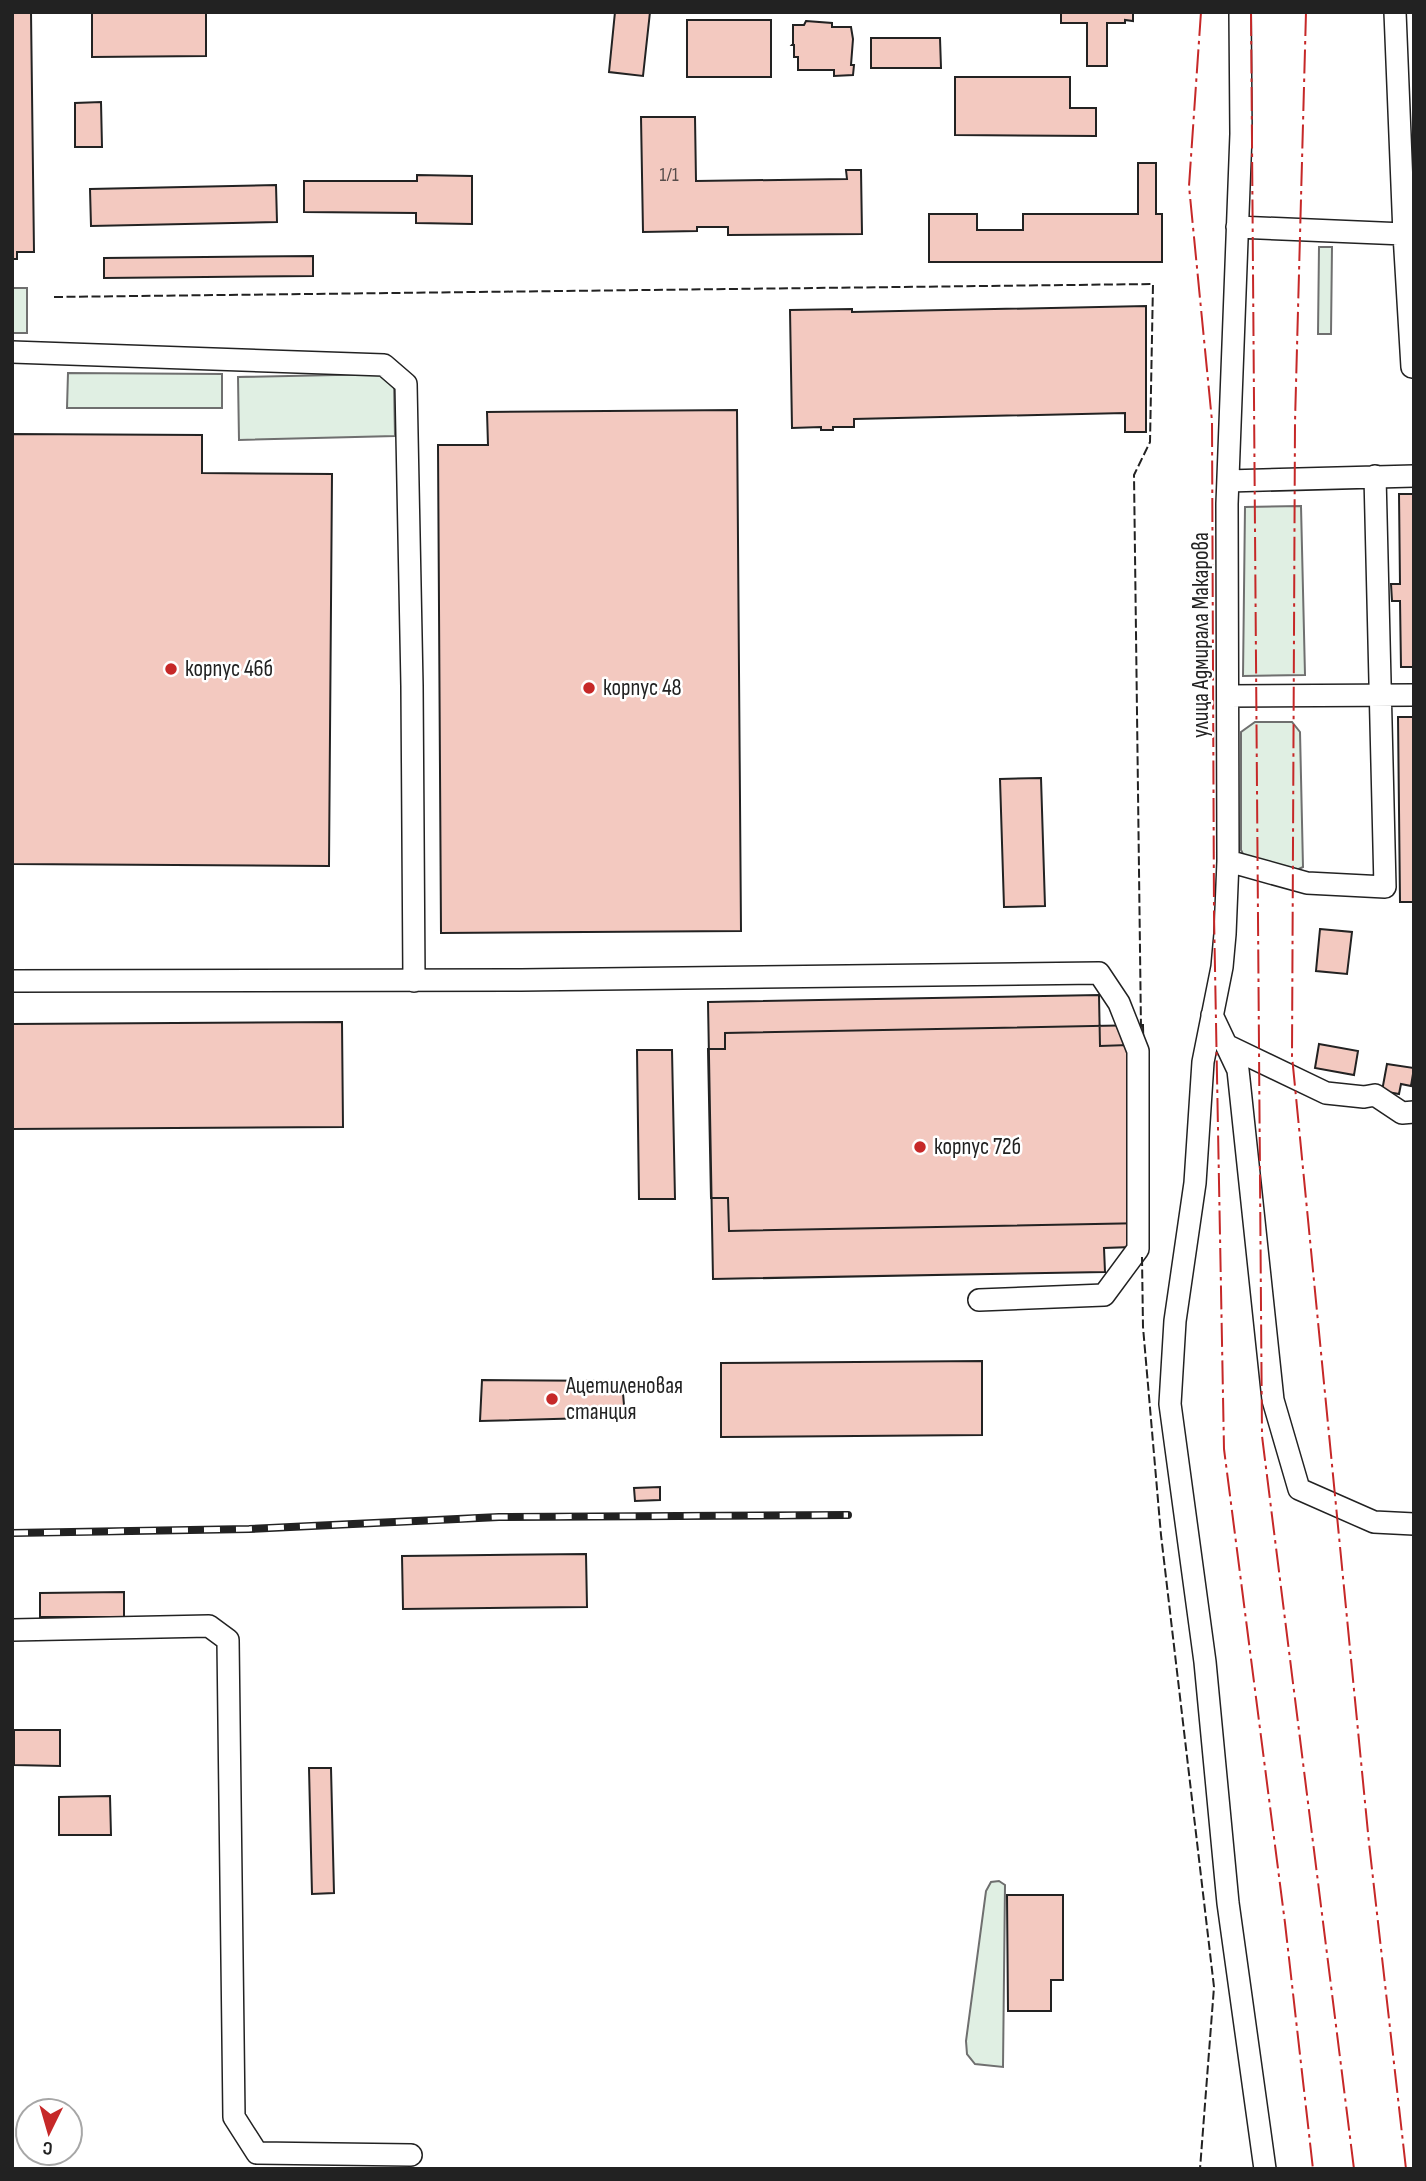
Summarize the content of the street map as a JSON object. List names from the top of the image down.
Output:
{
  "streets": {
    "street": ["улица Адмирала Макарова"]
  },
  "places": [
    "корпус 46б",
    "корпус 48",
    "корпус 72б",
    "Ацетиленовая станция"
  ],
  "house_numbers": ["1/1"],
  "north": "bottom"
}
